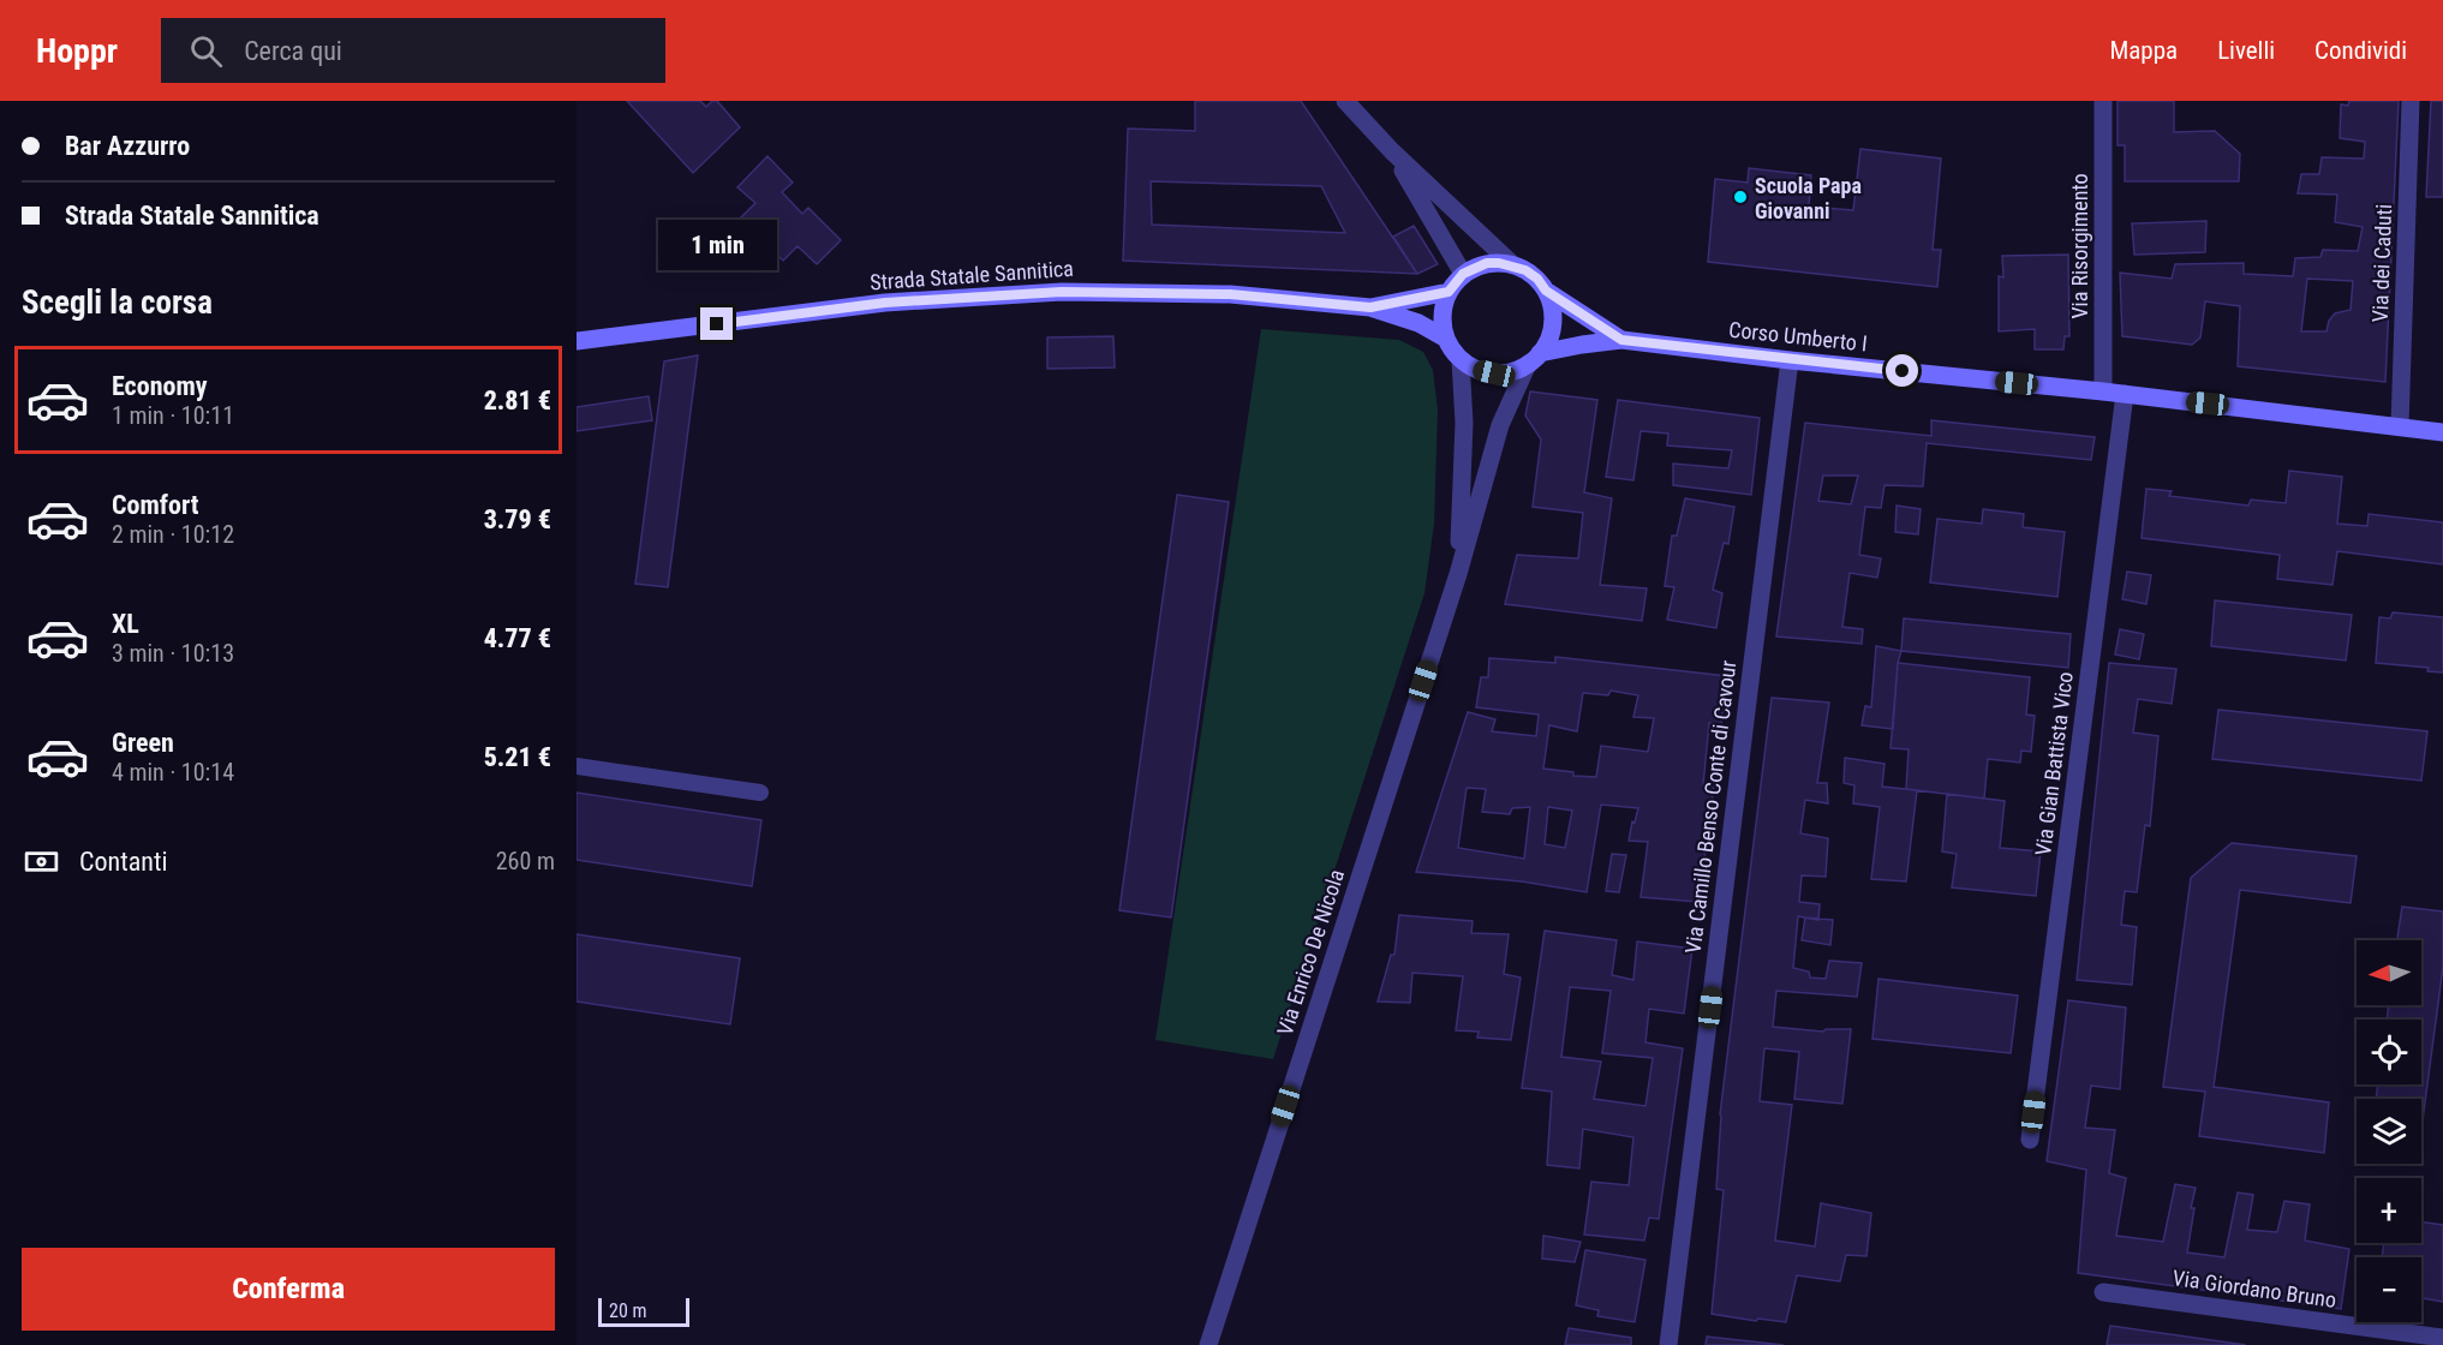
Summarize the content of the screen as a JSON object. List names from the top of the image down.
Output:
{
  "streets": {
    "main road": ["Strada Statale Sannitica", "Corso Umberto I"],
    "street": [
      "Via Risorgimento",
      "Via dei Caduti",
      "Via Gian Battista Vico",
      "Via Camillo Benso Conte di Cavour",
      "Via Enrico De Nicola",
      "Via Giordano Bruno"
    ]
  },
  "crossings": [
    ["Via Risorgimento", "Corso Umberto I"],
    ["Via dei Caduti", "Corso Umberto I"],
    ["Strada Statale Sannitica", "Corso Umberto I"],
    ["Corso Umberto I", "Via Gian Battista Vico"],
    ["Corso Umberto I", "Via Camillo Benso Conte di Cavour"]
  ],
  "places": ["Scuola Papa Giovanni"],
  "scale_bar": "20 m",
  "north": "left",
  "page": {
    "header": "Hoppr",
    "search": "Cerca qui",
    "nav": ["Mappa", "Livelli", "Condividi"],
    "banner": ["Bar Azzurro", "Strada Statale Sannitica"],
    "bubble": "1 min",
    "heading": "Scegli la corsa",
    "list": [
      {
        "name": "Economy",
        "note": "1 min · 10:11",
        "value": "2.81 €"
      },
      {
        "name": "Comfort",
        "note": "2 min · 10:12",
        "value": "3.79 €"
      },
      {
        "name": "XL",
        "note": "3 min · 10:13",
        "value": "4.77 €"
      },
      {
        "name": "Green",
        "note": "4 min · 10:14",
        "value": "5.21 €"
      }
    ],
    "pay": ["Contanti", "260 m"],
    "map_buttons": ["+", "−"],
    "buttons": "Conferma",
    "scale": "20 m"
  }
}
